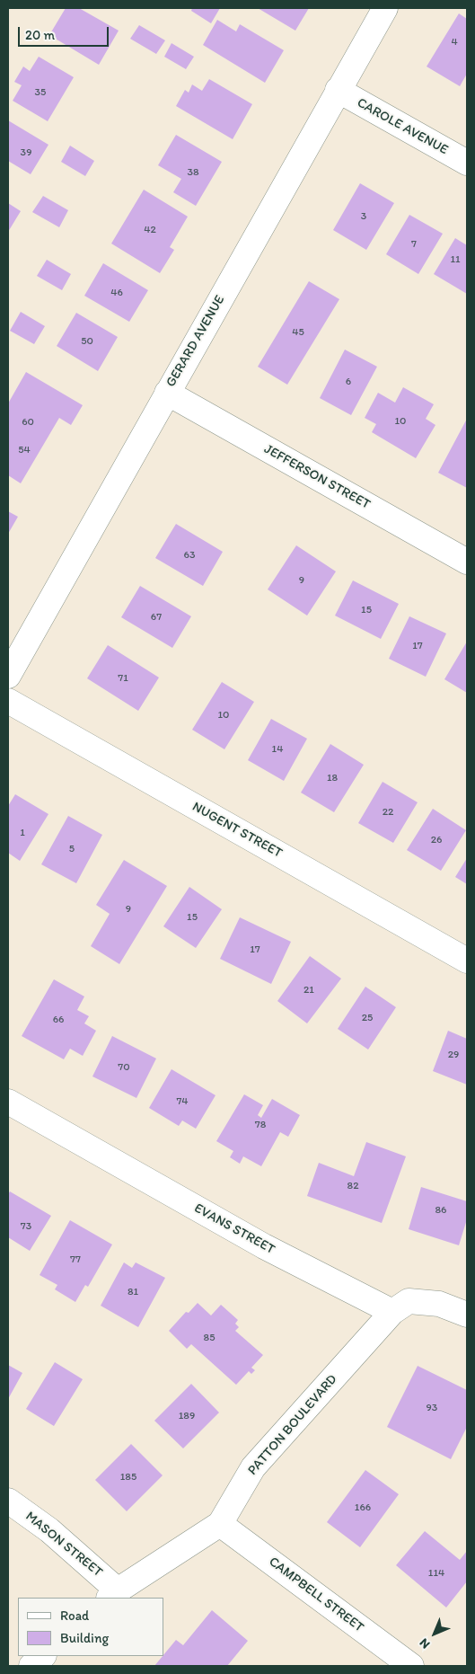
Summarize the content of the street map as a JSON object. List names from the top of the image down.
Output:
{
  "streets": {
    "street": [
      "CAROLE AVENUE",
      "GERARD AVENUE",
      "JEFFERSON STREET",
      "NUGENT STREET",
      "EVANS STREET",
      "PATTON BOULEVARD",
      "MASON STREET",
      "CAMPBELL STREET"
    ]
  },
  "crossings": [
    ["CAROLE AVENUE", "GERARD AVENUE"],
    ["GERARD AVENUE", "JEFFERSON STREET"],
    ["EVANS STREET", "PATTON BOULEVARD"],
    ["PATTON BOULEVARD", "MASON STREET"],
    ["PATTON BOULEVARD", "CAMPBELL STREET"]
  ],
  "house_numbers": [
    "4",
    "35",
    "39",
    "38",
    "3",
    "42",
    "7",
    "11",
    "46",
    "45",
    "50",
    "6",
    "10",
    "60",
    "54",
    "63",
    "9",
    "15",
    "67",
    "17",
    "71",
    "10",
    "14",
    "18",
    "22",
    "1",
    "26",
    "5",
    "9",
    "15",
    "17",
    "21",
    "25",
    "66",
    "29",
    "70",
    "74",
    "78",
    "82",
    "86",
    "73",
    "77",
    "81",
    "85",
    "93",
    "189",
    "185",
    "166",
    "114"
  ],
  "legend": ["Road", "Building"],
  "scale_bar": "20 m",
  "north": "bottom left"
}
